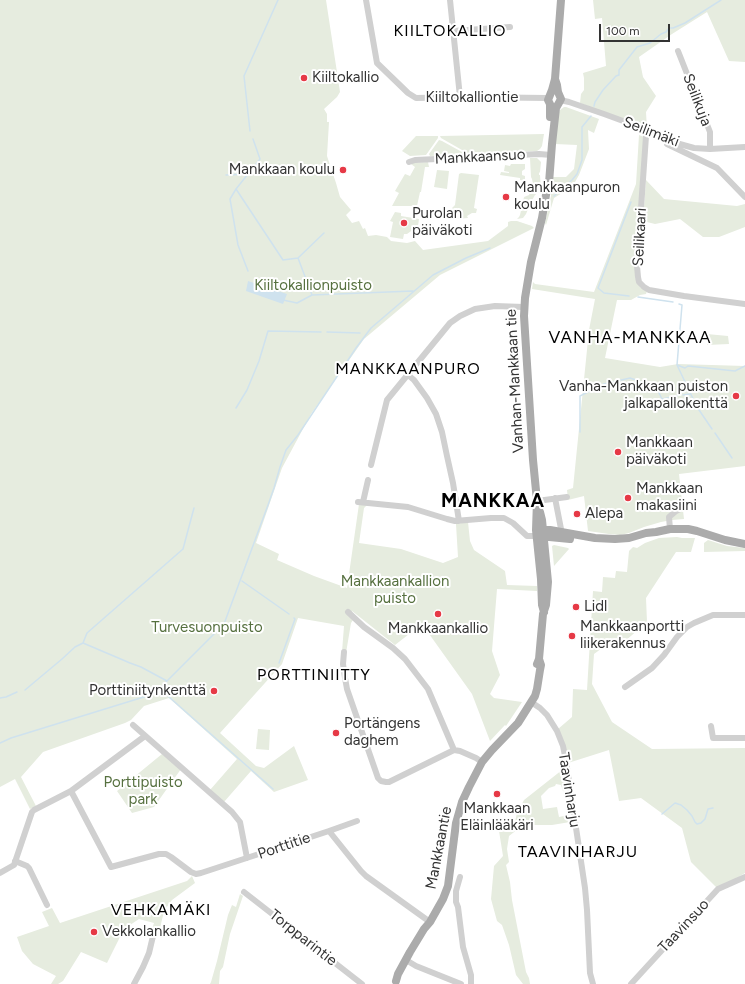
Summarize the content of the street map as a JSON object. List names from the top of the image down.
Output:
{
  "streets": {
    "main road": ["Vanhan-Mankkaan tie", "Mankkaantie"],
    "street": [
      "Kiiltokalliontie",
      "Seilikuja",
      "Seilimäki",
      "Mankkaansuo",
      "Seilikaari",
      "Taavinharju",
      "Porttitie",
      "Taavinsuo",
      "Torpparintie"
    ]
  },
  "crossings": [
    ["Kiiltokalliontie", "Seilimäki"],
    ["Kiiltokalliontie", "Vanhan-Mankkaan tie"],
    ["Seilikuja", "Seilimäki"],
    ["Seilimäki", "Seilikaari"],
    ["Seilimäki", "Vanhan-Mankkaan tie"],
    ["Mankkaansuo", "Vanhan-Mankkaan tie"],
    ["Vanhan-Mankkaan tie", "Mankkaantie"],
    ["Taavinharju", "Mankkaantie"],
    ["Porttitie", "Mankkaantie"]
  ],
  "districts": [
    "KIILTOKALLIO",
    "VANHA-MANKKAA",
    "MANKKAANPURO",
    "MANKKAA",
    "PORTTINIITTY",
    "TAAVINHARJU",
    "VEHKAMÄKI"
  ],
  "parks": [
    "Kiiltokallionpuisto",
    "Mankkaankallion puisto",
    "Turvesuonpuisto",
    "Porttipuisto park"
  ],
  "places": [
    "Kiiltokallio",
    "Mankkaan koulu",
    "Mankkaanpuron koulu",
    "Purolan päiväkoti",
    "Vanha-Mankkaan puiston jalkapallokenttä",
    "Mankkaan päiväkoti",
    "Mankkaan makasiini",
    "Alepa",
    "Lidl",
    "Mankkaankallio",
    "Mankkaanportti liikerakennus",
    "Porttiniitynkenttä",
    "Portängens daghem",
    "Mankkaan Eläinlääkäri",
    "Vekkolankallio"
  ],
  "scale_bar": "100 m"
}
